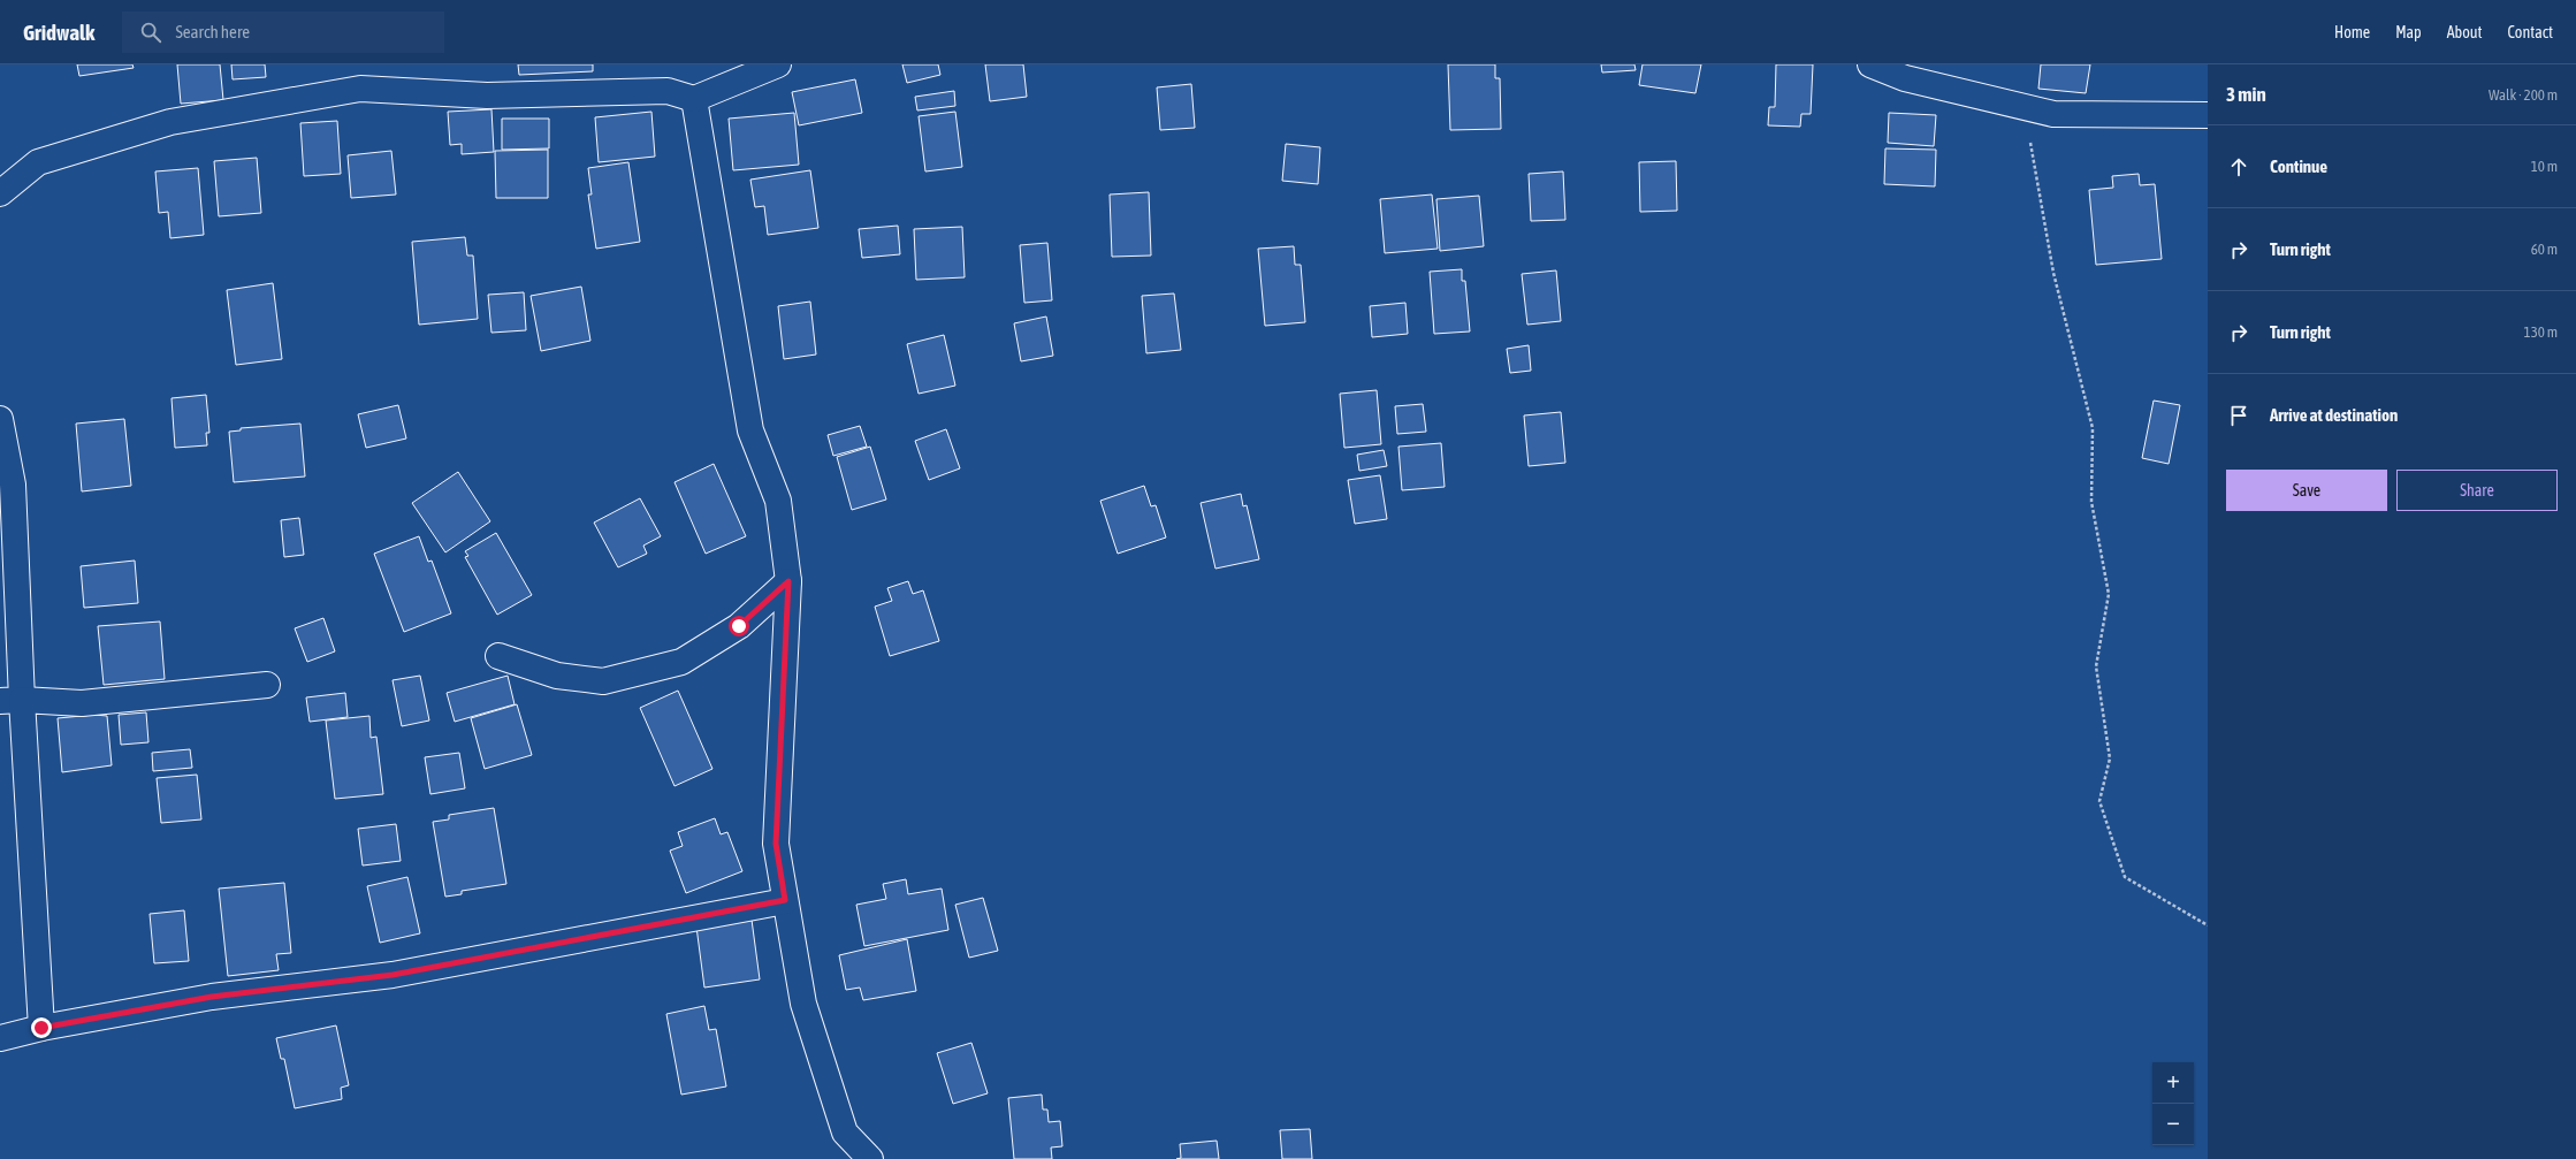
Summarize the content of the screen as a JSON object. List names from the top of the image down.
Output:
{
  "page": {
    "header": "Gridwalk",
    "search": "Search here",
    "nav": [
      "Home",
      "Map",
      "About",
      "Contact"
    ],
    "heading": ["3 min", "Walk · 200 m"],
    "list": [
      ["Continue", "10 m"],
      ["Turn right", "60 m"],
      ["Turn right", "130 m"],
      "Arrive at destination"
    ],
    "buttons": ["Save", "Share"],
    "map_buttons": ["+", "−"]
  }
}
